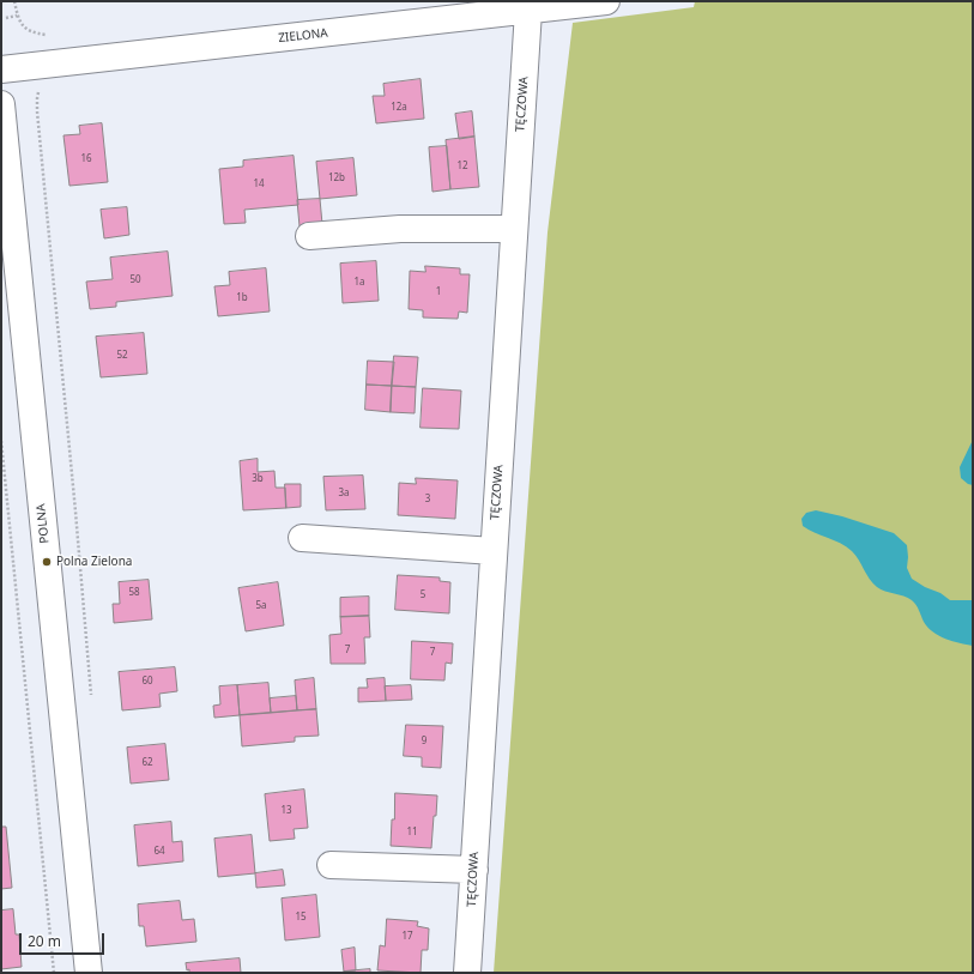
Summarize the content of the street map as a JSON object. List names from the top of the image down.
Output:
{
  "streets": {
    "street": ["ZIELONA", "TĘCZOWA", "POLNA"]
  },
  "crossings": [
    ["ZIELONA", "TĘCZOWA"]
  ],
  "places": ["Polna Zielona"],
  "house_numbers": [
    "12a",
    "16",
    "12",
    "12b",
    "14",
    "50",
    "1a",
    "1",
    "1b",
    "52",
    "3b",
    "3a",
    "3",
    "58",
    "5",
    "5a",
    "7",
    "7",
    "60",
    "9",
    "62",
    "13",
    "11",
    "64",
    "15",
    "17"
  ],
  "scale_bar": "20 m"
}
